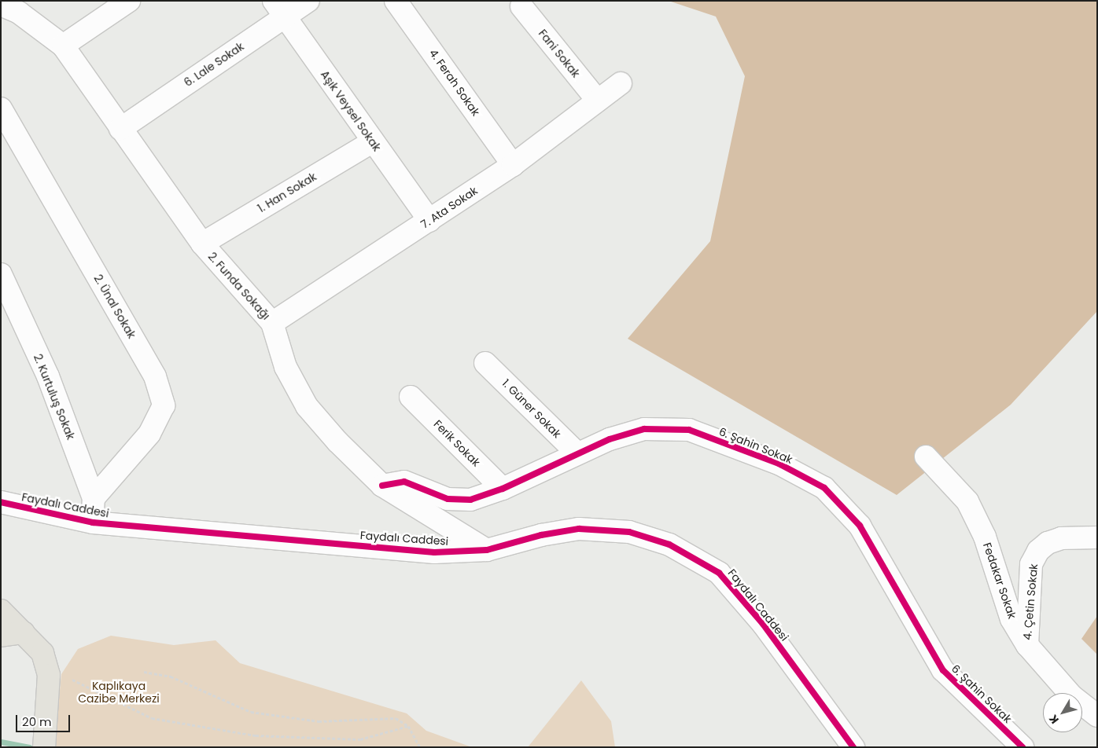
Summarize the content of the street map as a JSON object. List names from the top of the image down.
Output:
{
  "streets": {
    "street": [
      "Fani Sokak",
      "6. Lale Sokak",
      "4. Ferah Sokak",
      "Aşık Veysel Sokak",
      "1. Han Sokak",
      "7. Ata Sokak",
      "2. Funda Sokağı",
      "2. Ünal Sokak",
      "2. Kurtuluş Sokak",
      "1. Güner Sokak",
      "Ferik Sokak",
      "6. Şahin Sokak",
      "Faydalı Caddesi",
      "Fedakar Sokak",
      "4. Çetin Sokak"
    ]
  },
  "crossings": [
    ["Fani Sokak", "7. Ata Sokak"],
    ["6. Lale Sokak", "Aşık Veysel Sokak"],
    ["6. Lale Sokak", "2. Funda Sokağı"],
    ["4. Ferah Sokak", "7. Ata Sokak"],
    ["Aşık Veysel Sokak", "1. Han Sokak"],
    ["Aşık Veysel Sokak", "7. Ata Sokak"],
    ["1. Han Sokak", "2. Funda Sokağı"],
    ["7. Ata Sokak", "2. Funda Sokağı"],
    ["2. Funda Sokağı", "6. Şahin Sokak"],
    ["2. Funda Sokağı", "Faydalı Caddesi"],
    ["2. Ünal Sokak", "2. Kurtuluş Sokak"],
    ["2. Kurtuluş Sokak", "Faydalı Caddesi"],
    ["1. Güner Sokak", "6. Şahin Sokak"],
    ["Ferik Sokak", "6. Şahin Sokak"],
    ["Fedakar Sokak", "4. Çetin Sokak"]
  ],
  "parks": ["Kaplıkaya Cazibe Merkezi"],
  "scale_bar": "20 m",
  "north": "bottom left"
}
